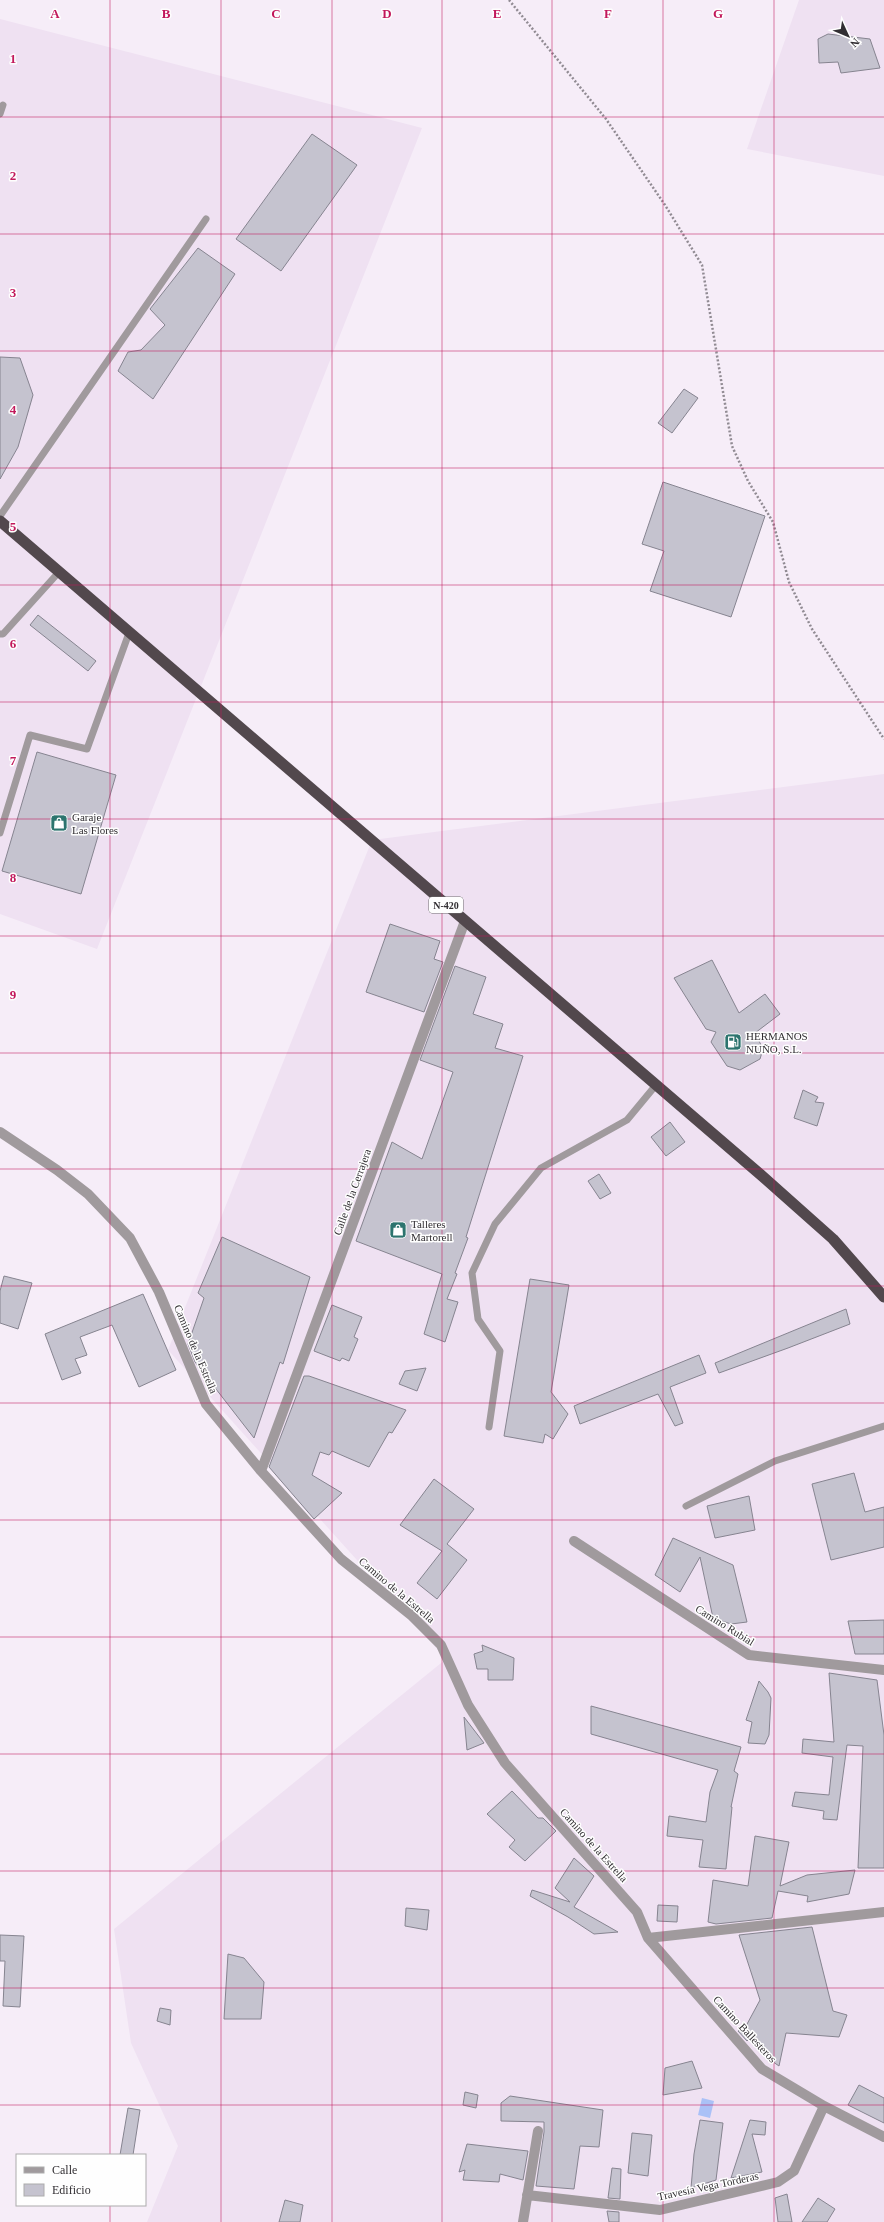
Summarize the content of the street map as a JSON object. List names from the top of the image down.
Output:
{
  "streets": {
    "highway": ["N-420"],
    "street": [
      "Calle de la Cerrajera",
      "Camino de la Estrella",
      "Camino Rubial",
      "Camino Ballesteros",
      "Travesía Vega Torderas"
    ]
  },
  "crossings": [
    ["N-420", "Calle de la Cerrajera"],
    ["Calle de la Cerrajera", "Camino de la Estrella"],
    ["Camino de la Estrella", "Camino Ballesteros"],
    ["Camino Ballesteros", "Travesía Vega Torderas"]
  ],
  "places": {
    "shop": ["Garaje Las Flores", "Talleres Martorell"],
    "fuel station": ["HERMANOS NUÑO, S.L."]
  },
  "legend": ["Calle", "Edificio"],
  "north": "bottom right",
  "grid": {
    "columns": [
      "A",
      "B",
      "C",
      "D",
      "E",
      "F",
      "G"
    ],
    "rows": [
      "1",
      "2",
      "3",
      "4",
      "5",
      "6",
      "7",
      "8",
      "9"
    ]
  }
}
